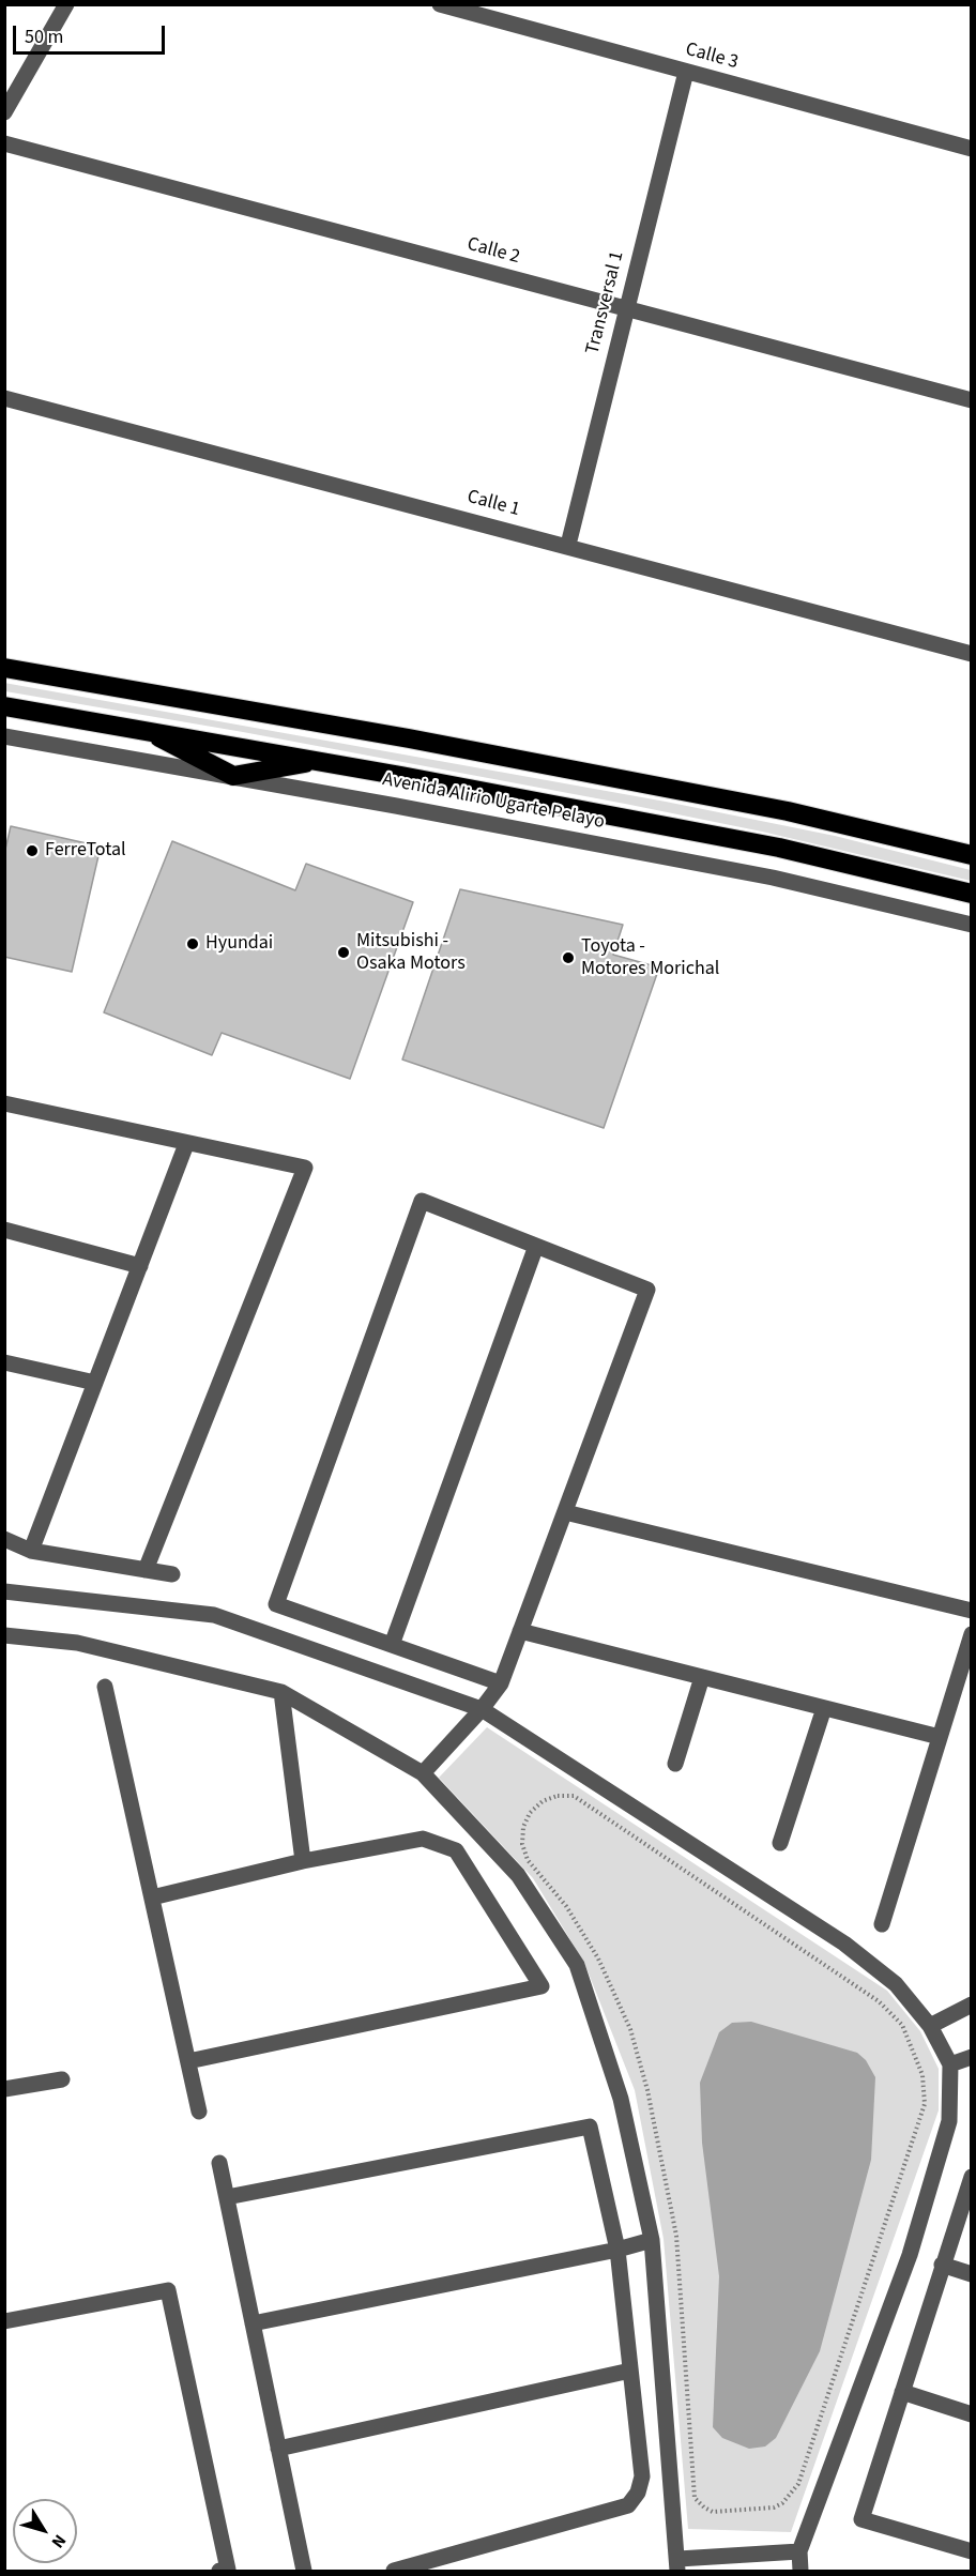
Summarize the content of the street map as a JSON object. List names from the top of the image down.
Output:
{
  "streets": {
    "highway": ["Avenida Alirio Ugarte Pelayo"],
    "street": [
      "Calle 3",
      "Calle 2",
      "Transversal 1",
      "Calle 1"
    ]
  },
  "crossings": [
    ["Calle 3", "Transversal 1"],
    ["Calle 2", "Transversal 1"],
    ["Transversal 1", "Calle 1"]
  ],
  "places": [
    "FerreTotal",
    "Hyundai",
    "Mitsubishi - Osaka Motors",
    "Toyota - Motores Morichal"
  ],
  "scale_bar": "50 m",
  "north": "bottom right"
}
